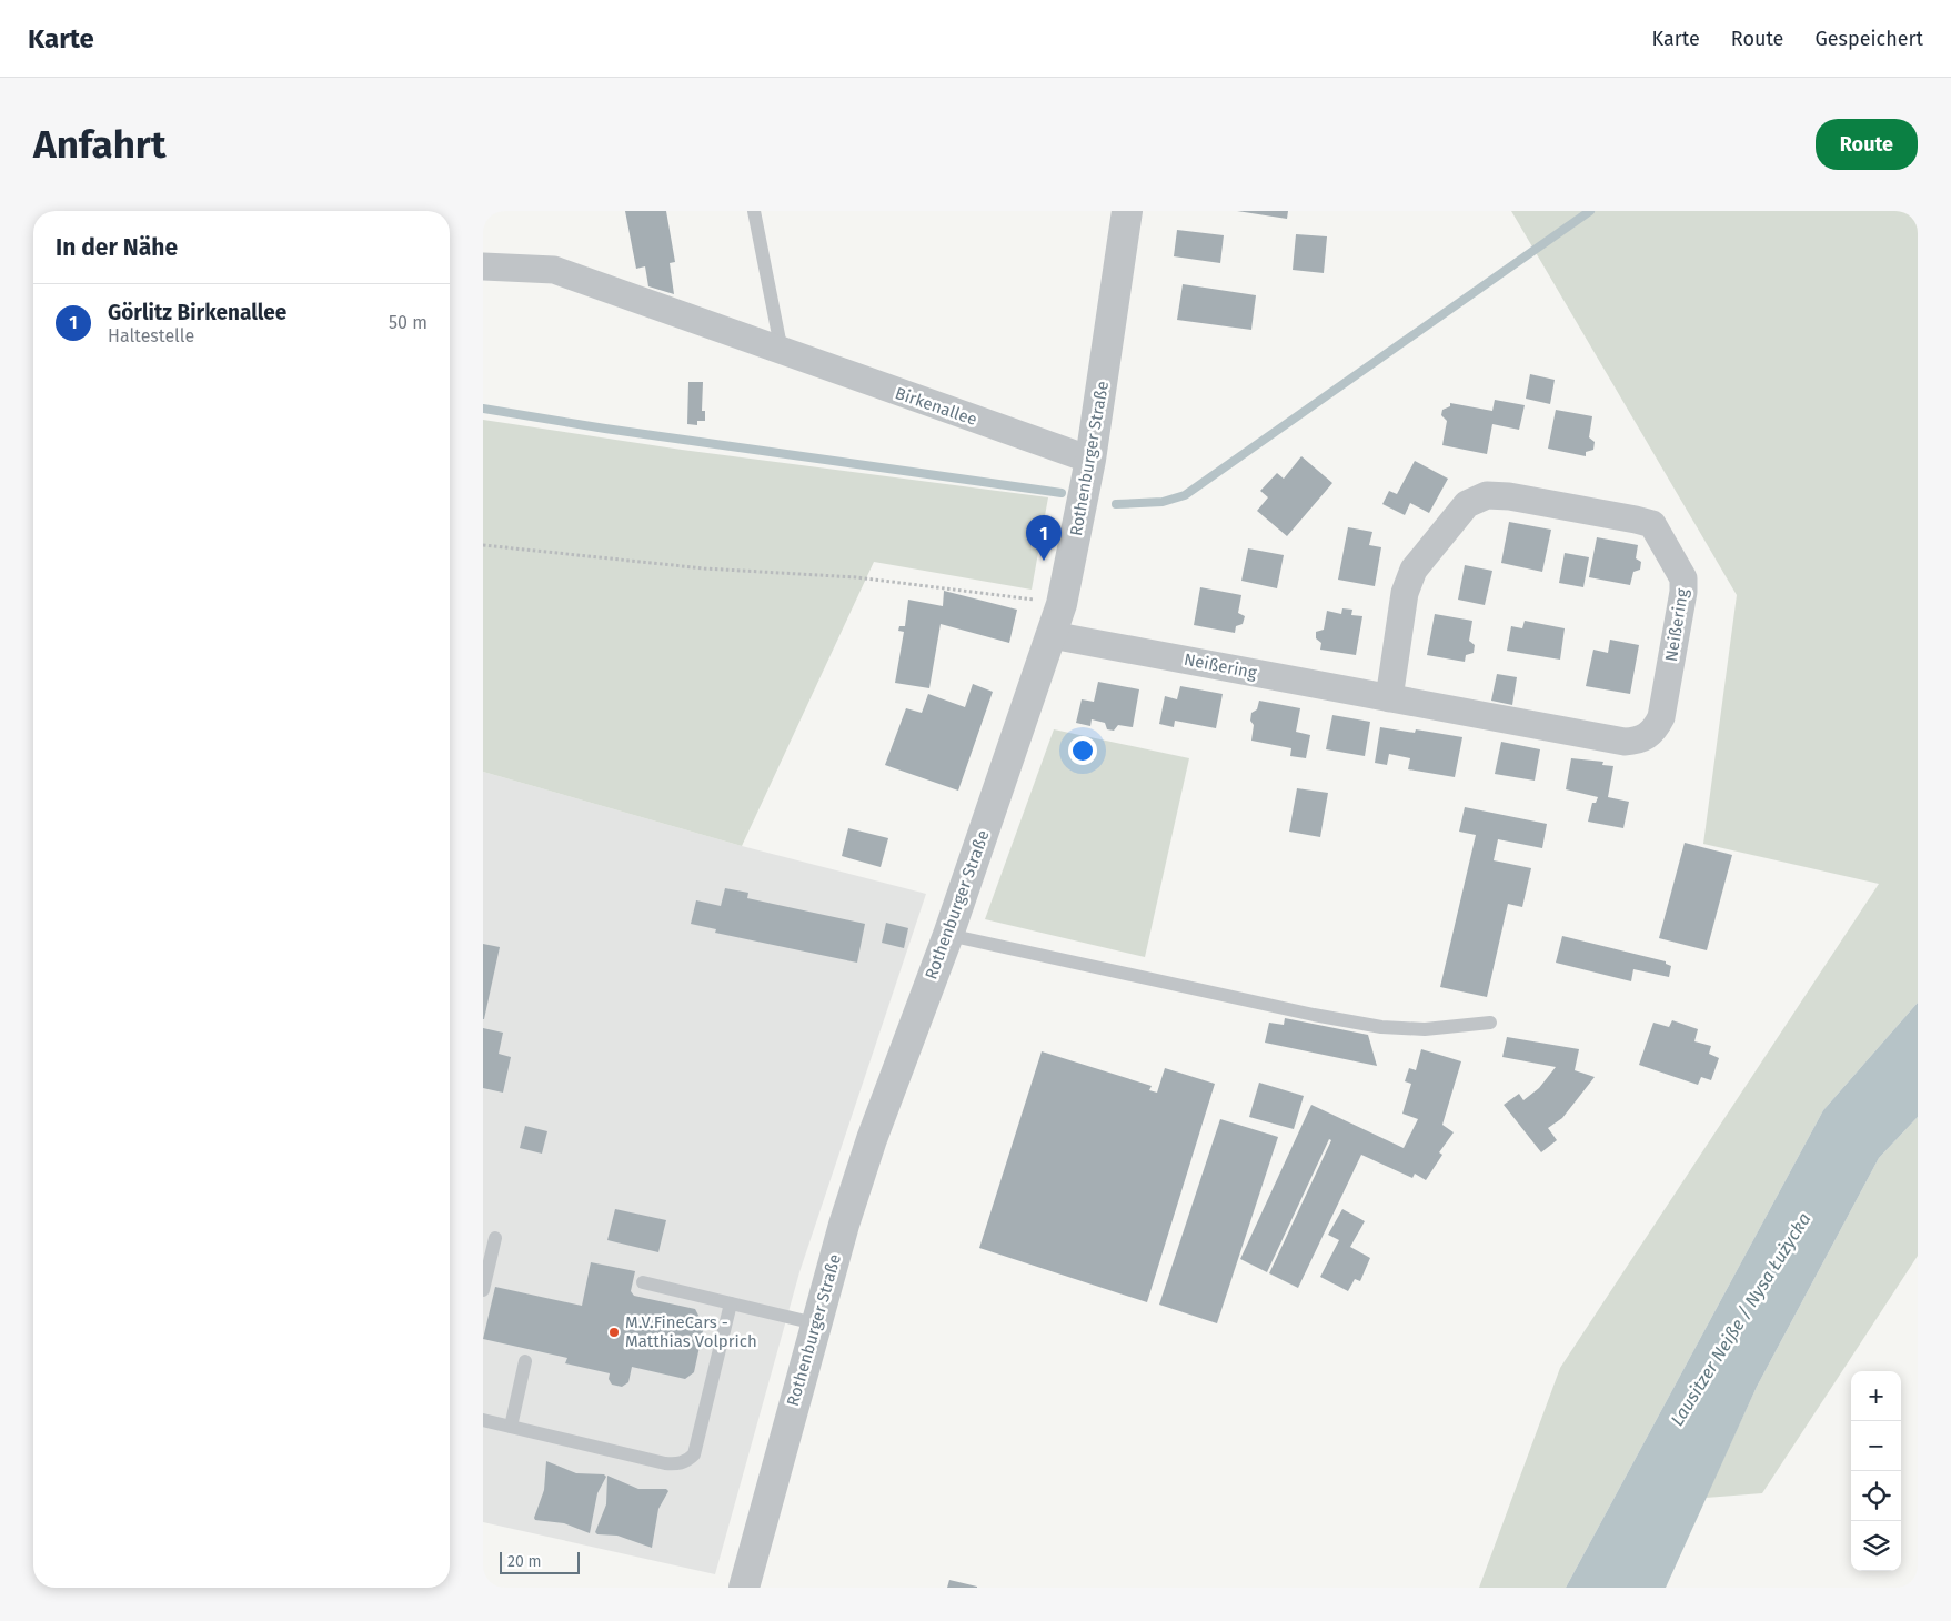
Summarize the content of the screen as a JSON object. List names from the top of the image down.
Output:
{
  "streets": {
    "street": ["Birkenallee", "Rothenburger Straße", "Neißering"]
  },
  "crossings": [
    ["Birkenallee", "Rothenburger Straße"],
    ["Rothenburger Straße", "Neißering"]
  ],
  "water": ["Lausitzer Neiße / Nysa Łużycka"],
  "places": ["M.V.FineCars - Matthias Volprich"],
  "scale_bar": "20 m",
  "page": {
    "header": "Karte",
    "nav": ["Karte", "Route", "Gespeichert"],
    "buttons": "Route",
    "title": "Anfahrt",
    "heading": "In der Nähe",
    "list": [
      {
        "mark": "1",
        "name": "Görlitz Birkenallee",
        "note": "Haltestelle",
        "value": "50 m"
      }
    ],
    "pins": "1",
    "map_buttons": ["+", "−"],
    "scale": "20 m"
  }
}
